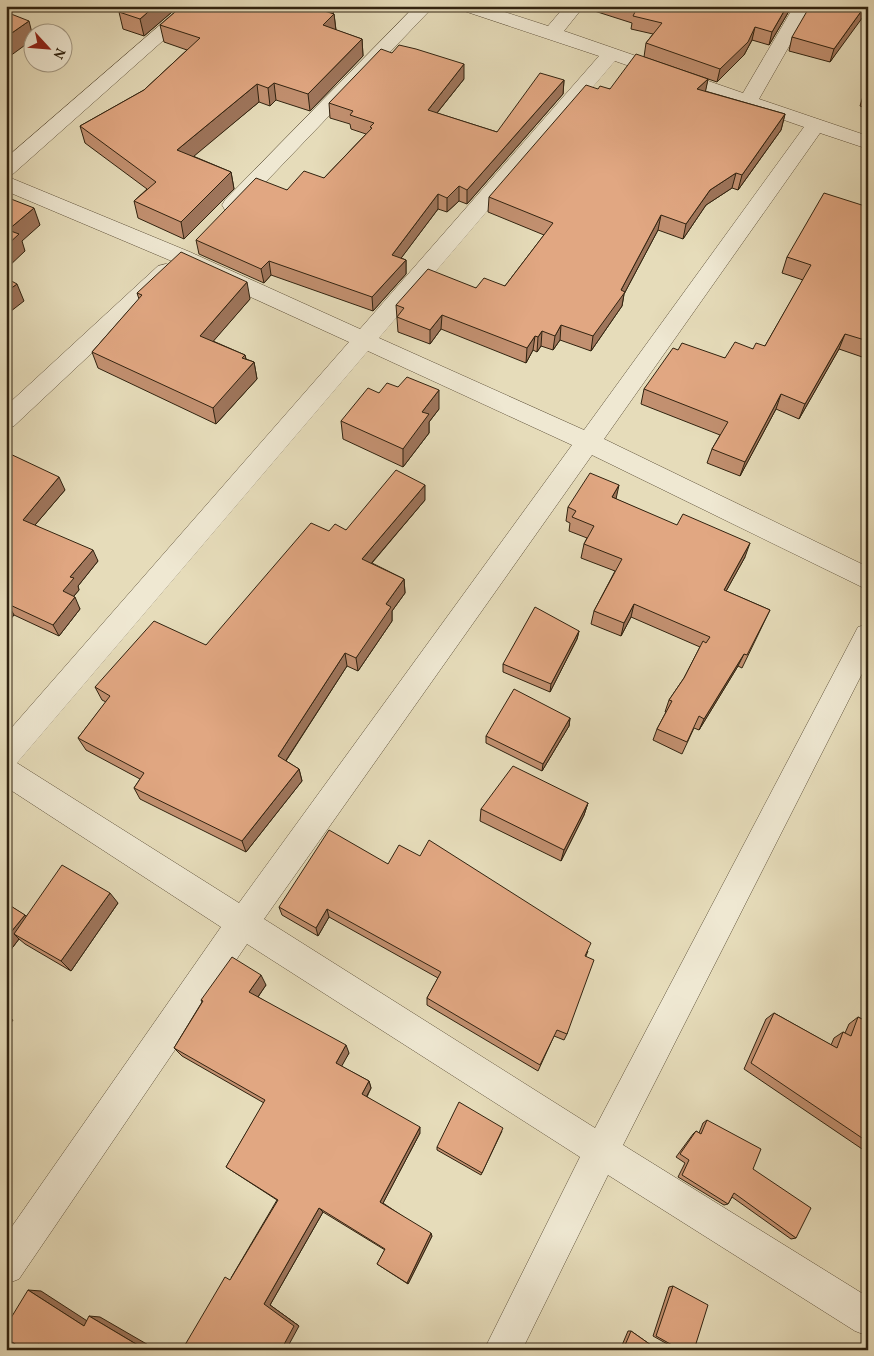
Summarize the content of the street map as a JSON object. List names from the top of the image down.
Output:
{
  "north": "bottom right"
}
